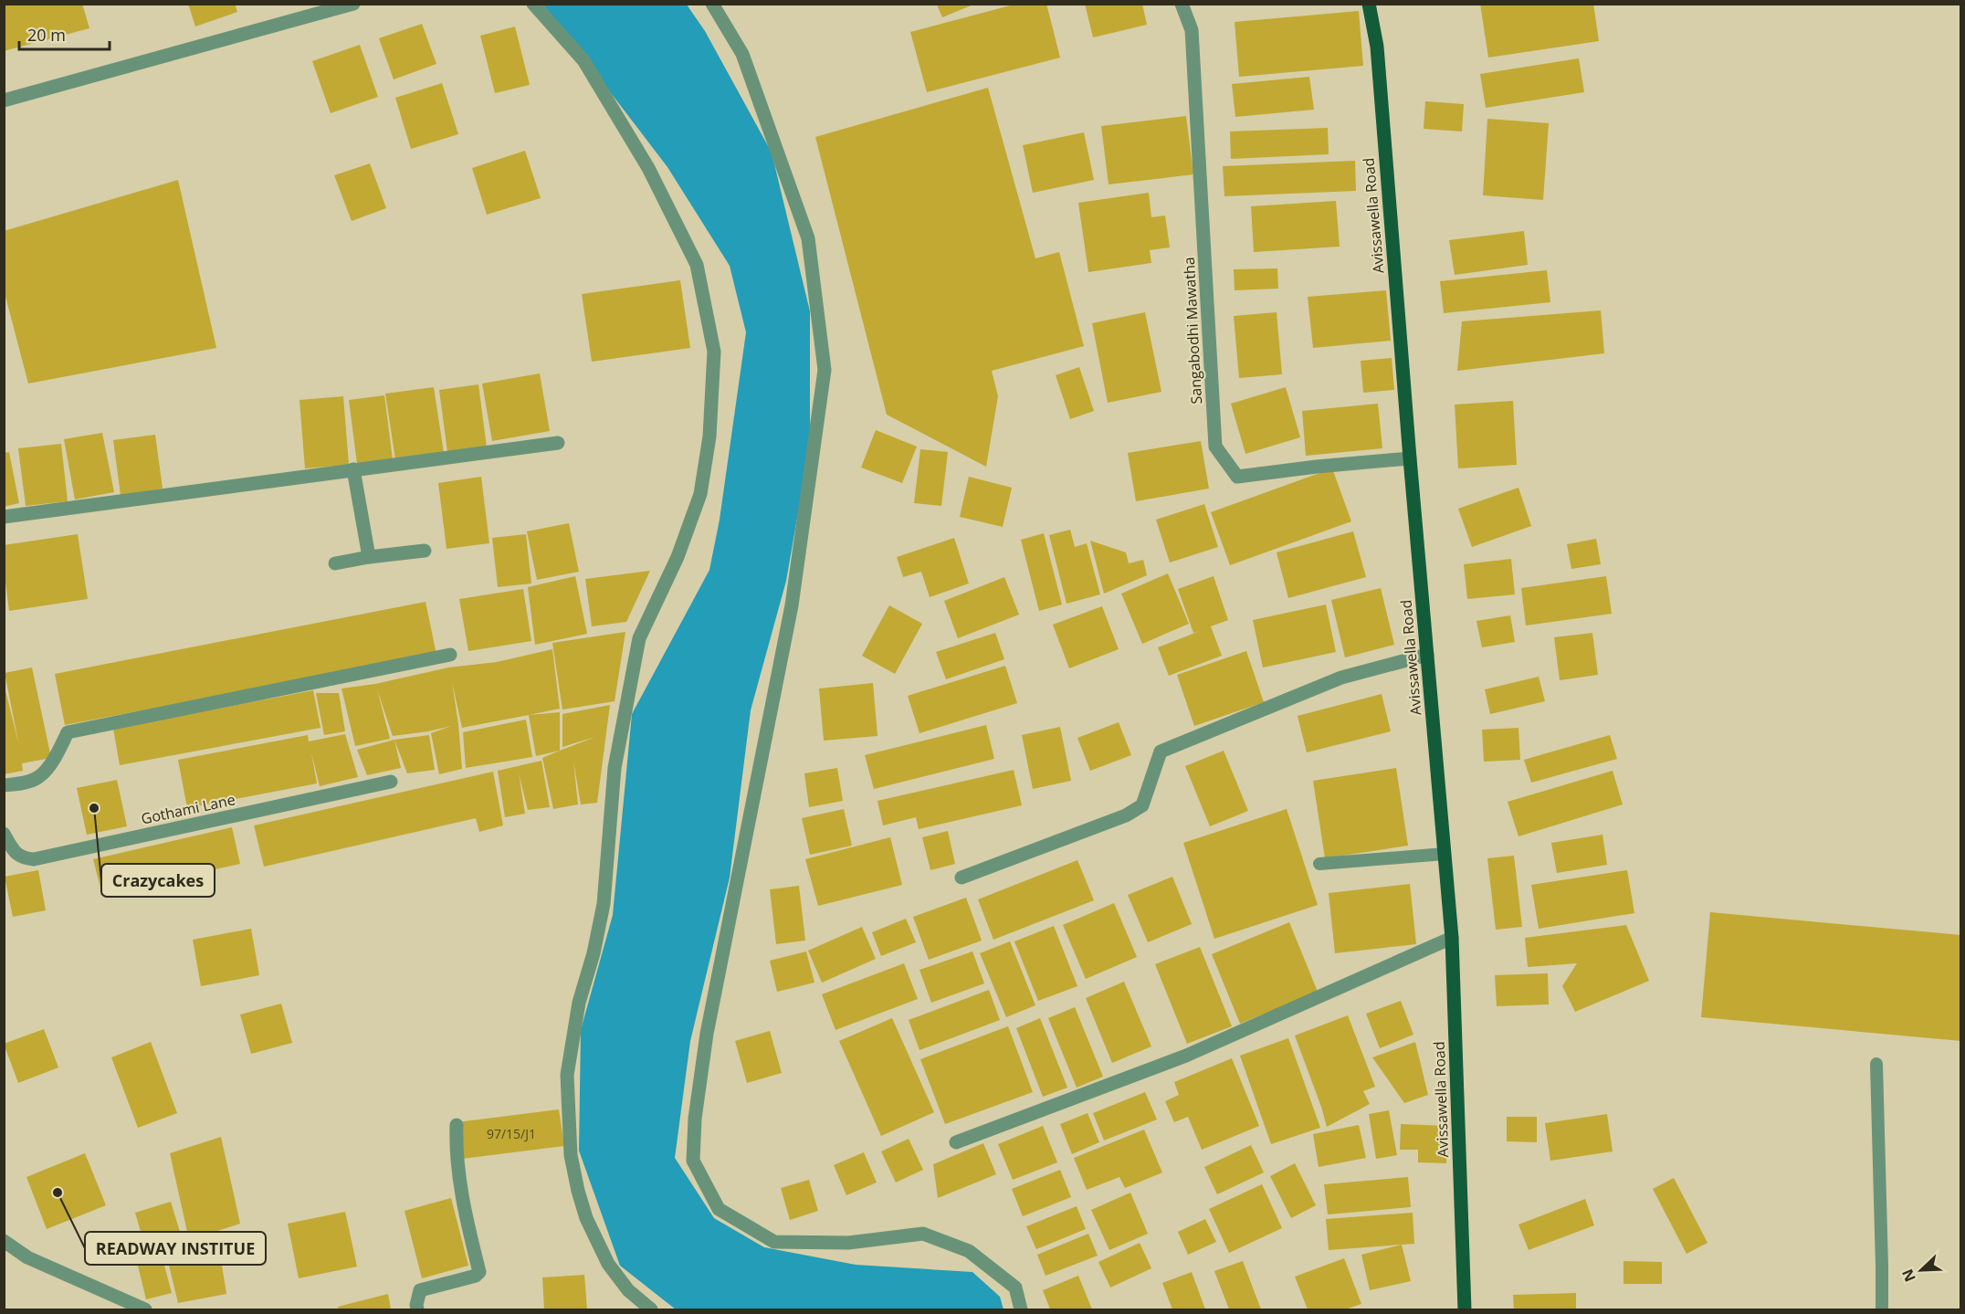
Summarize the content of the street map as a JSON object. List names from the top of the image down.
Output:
{
  "streets": {
    "main road": ["Avissawella Road"],
    "street": ["Sangabodhi Mawatha", "Gothami Lane"]
  },
  "crossings": [
    ["Avissawella Road", "Sangabodhi Mawatha"]
  ],
  "places": ["Crazycakes", "READWAY INSTITUE"],
  "house_numbers": ["97/15/J1"],
  "scale_bar": "20 m",
  "north": "bottom left"
}
